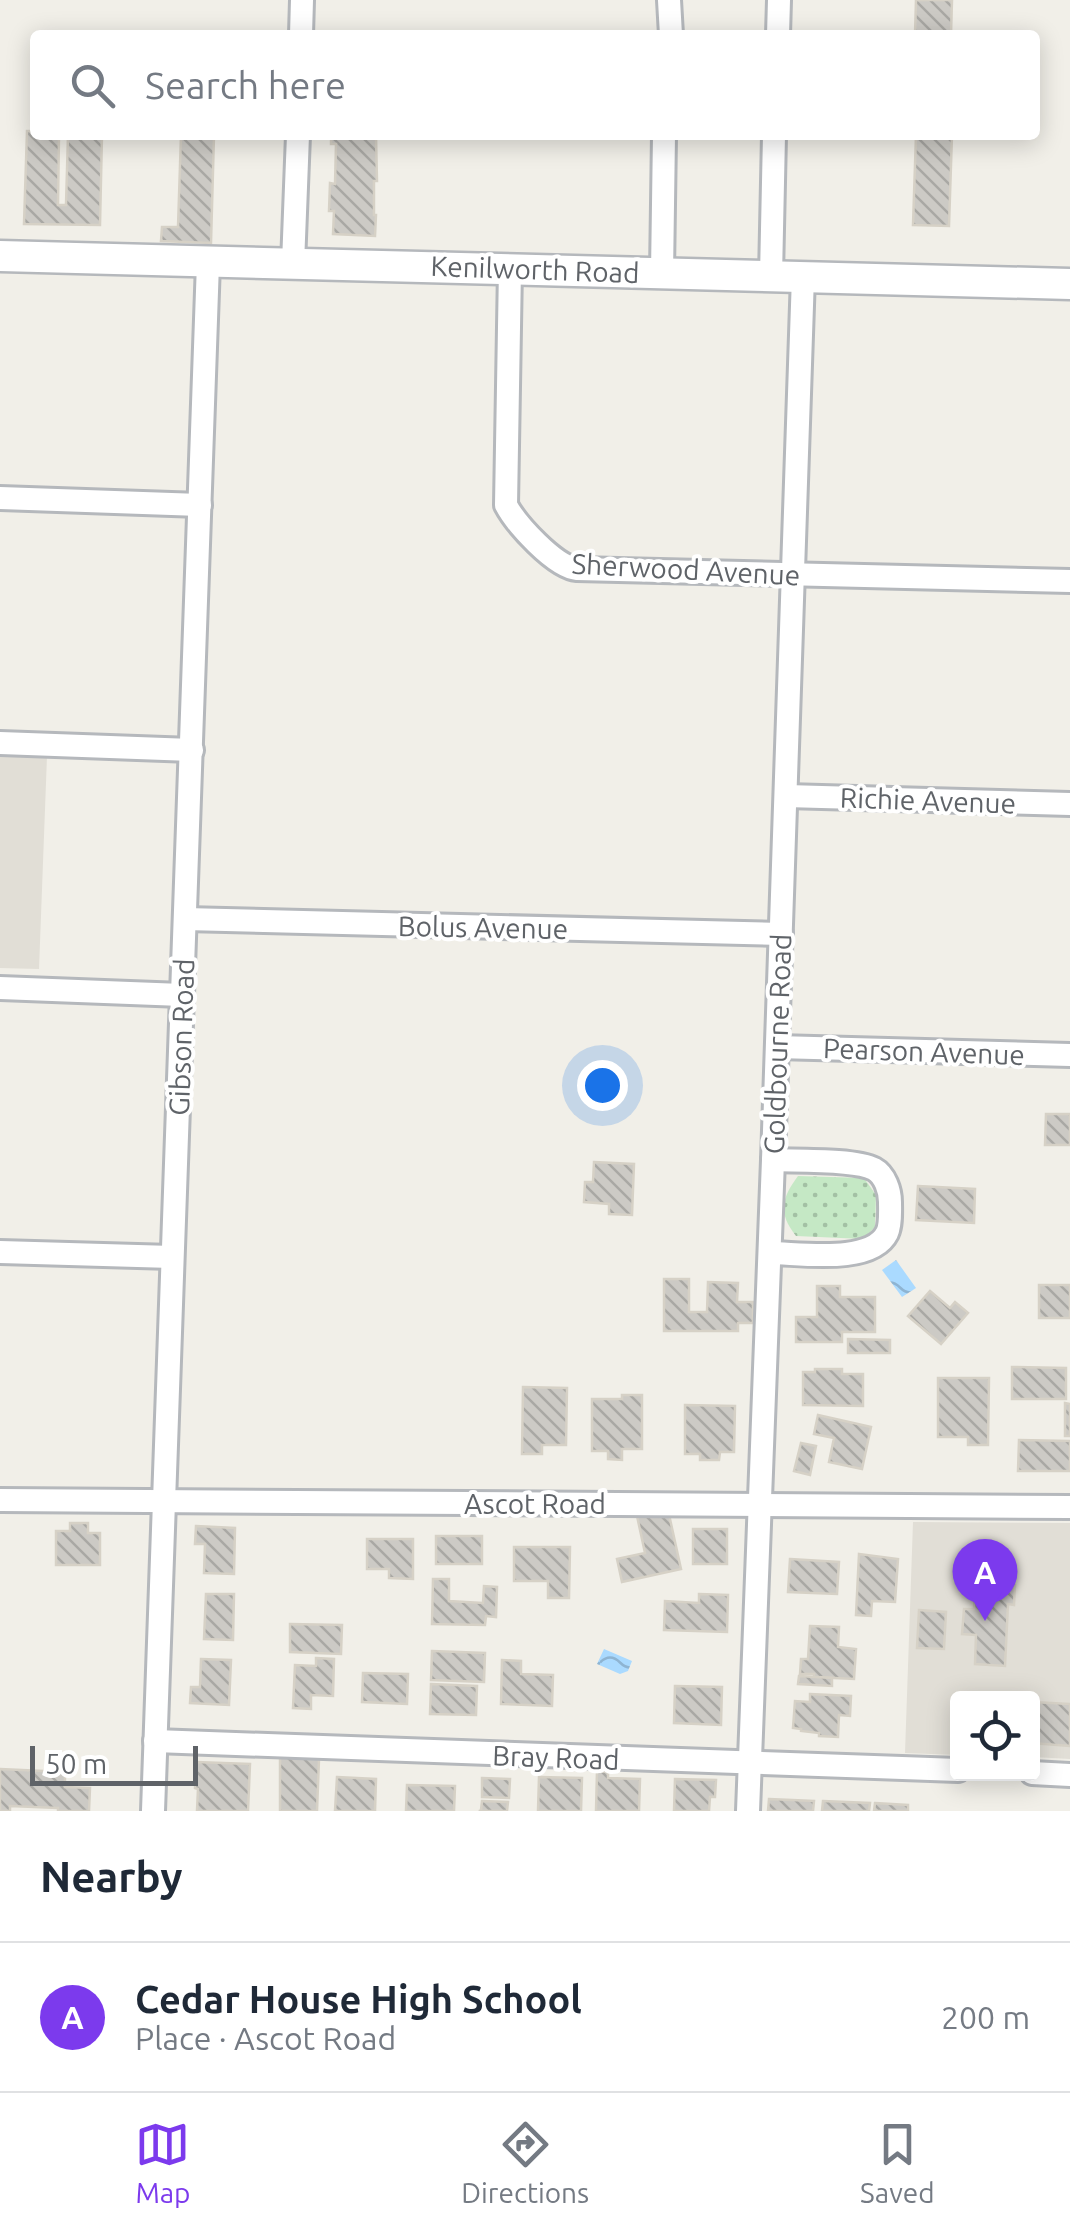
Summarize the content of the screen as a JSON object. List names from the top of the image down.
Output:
{
  "streets": {
    "street": [
      "Kenilworth Road",
      "Sherwood Avenue",
      "Richie Avenue",
      "Bolus Avenue",
      "Gibson Road",
      "Goldbourne Road",
      "Pearson Avenue",
      "Ascot Road",
      "Bray Road"
    ]
  },
  "crossings": [
    ["Kenilworth Road", "Sherwood Avenue"],
    ["Kenilworth Road", "Gibson Road"],
    ["Kenilworth Road", "Goldbourne Road"],
    ["Sherwood Avenue", "Goldbourne Road"],
    ["Richie Avenue", "Goldbourne Road"],
    ["Bolus Avenue", "Gibson Road"],
    ["Bolus Avenue", "Goldbourne Road"],
    ["Gibson Road", "Ascot Road"],
    ["Gibson Road", "Bray Road"],
    ["Goldbourne Road", "Pearson Avenue"],
    ["Goldbourne Road", "Ascot Road"],
    ["Goldbourne Road", "Bray Road"]
  ],
  "scale_bar": "50 m",
  "page": {
    "search": "Search here",
    "pins": "A",
    "scale": "50 m",
    "heading": "Nearby",
    "list": [
      {
        "mark": "A",
        "name": "Cedar House High School",
        "note": "Place · Ascot Road",
        "value": "200 m"
      }
    ],
    "nav": ["Map", "Directions", "Saved"]
  }
}
